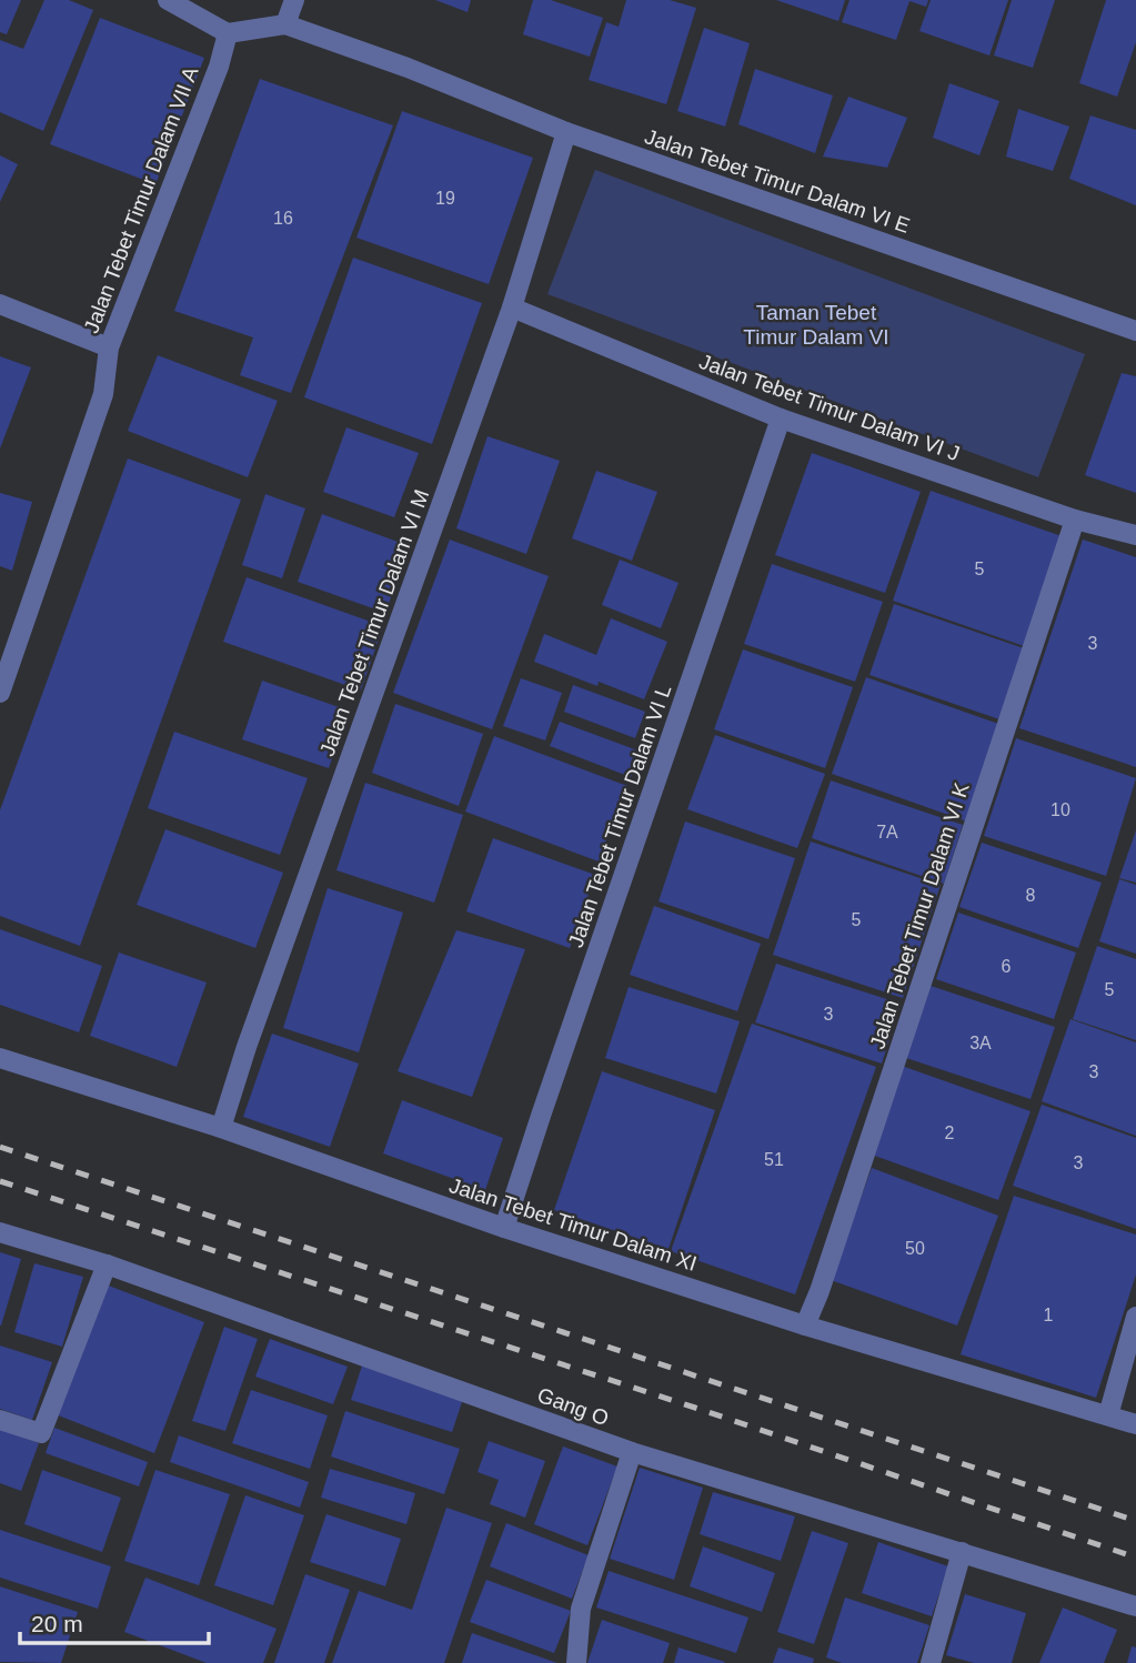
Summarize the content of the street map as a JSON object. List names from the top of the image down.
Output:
{
  "streets": {
    "street": [
      "Jalan Tebet Timur Dalam VI E",
      "Jalan Tebet Timur Dalam VII A",
      "Jalan Tebet Timur Dalam VI J",
      "Jalan Tebet Timur Dalam VI M",
      "Jalan Tebet Timur Dalam VI L",
      "Jalan Tebet Timur Dalam VI K",
      "Jalan Tebet Timur Dalam XI",
      "Gang O"
    ]
  },
  "crossings": [
    ["Jalan Tebet Timur Dalam VI E", "Jalan Tebet Timur Dalam VI M"],
    ["Jalan Tebet Timur Dalam VI J", "Jalan Tebet Timur Dalam VI M"],
    ["Jalan Tebet Timur Dalam VI J", "Jalan Tebet Timur Dalam VI L"],
    ["Jalan Tebet Timur Dalam VI J", "Jalan Tebet Timur Dalam VI K"],
    ["Jalan Tebet Timur Dalam VI M", "Jalan Tebet Timur Dalam XI"],
    ["Jalan Tebet Timur Dalam VI L", "Jalan Tebet Timur Dalam XI"],
    ["Jalan Tebet Timur Dalam VI K", "Jalan Tebet Timur Dalam XI"]
  ],
  "parks": ["Taman Tebet Timur Dalam VI"],
  "house_numbers": [
    "19",
    "16",
    "5",
    "3",
    "10",
    "7A",
    "8",
    "5",
    "6",
    "5",
    "3",
    "3A",
    "3",
    "2",
    "51",
    "3",
    "50",
    "1"
  ],
  "scale_bar": "20 m"
}
